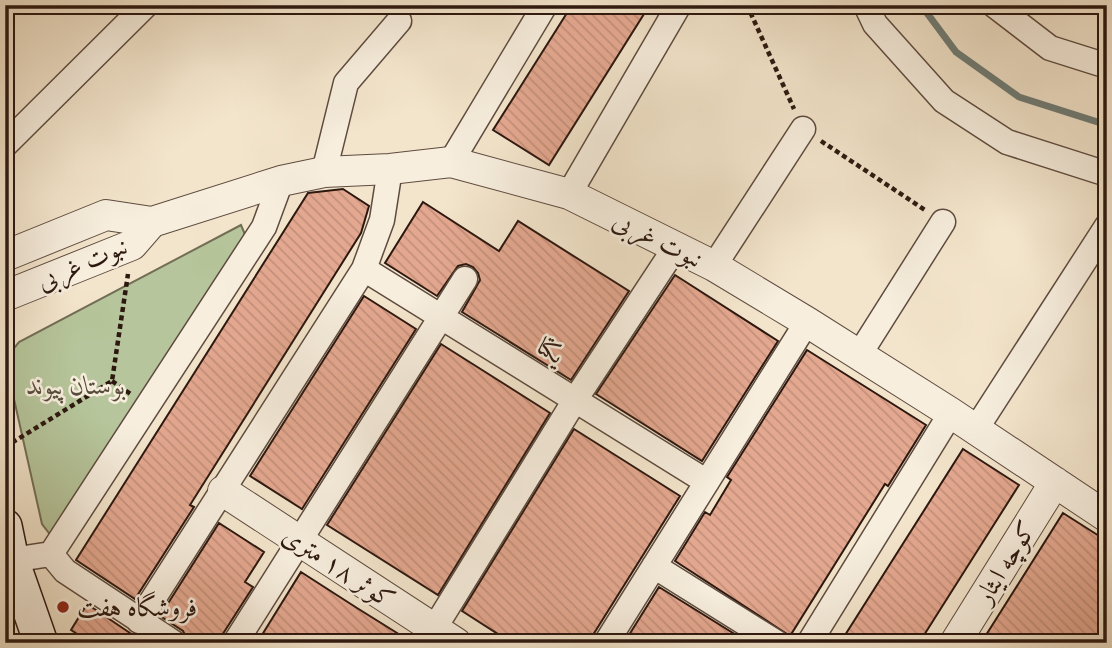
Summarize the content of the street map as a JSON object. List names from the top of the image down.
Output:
{
  "streets": {
    "street": [
      "نبوت غربی",
      "یکتا",
      "کوچه ایثار",
      "کوثر ۱۸ متری"
    ]
  },
  "crossings": [
    ["نبوت غربی", "کوچه ایثار"]
  ],
  "parks": ["بوستان پیوند"],
  "places": ["فروشگاه هفت"]
}
